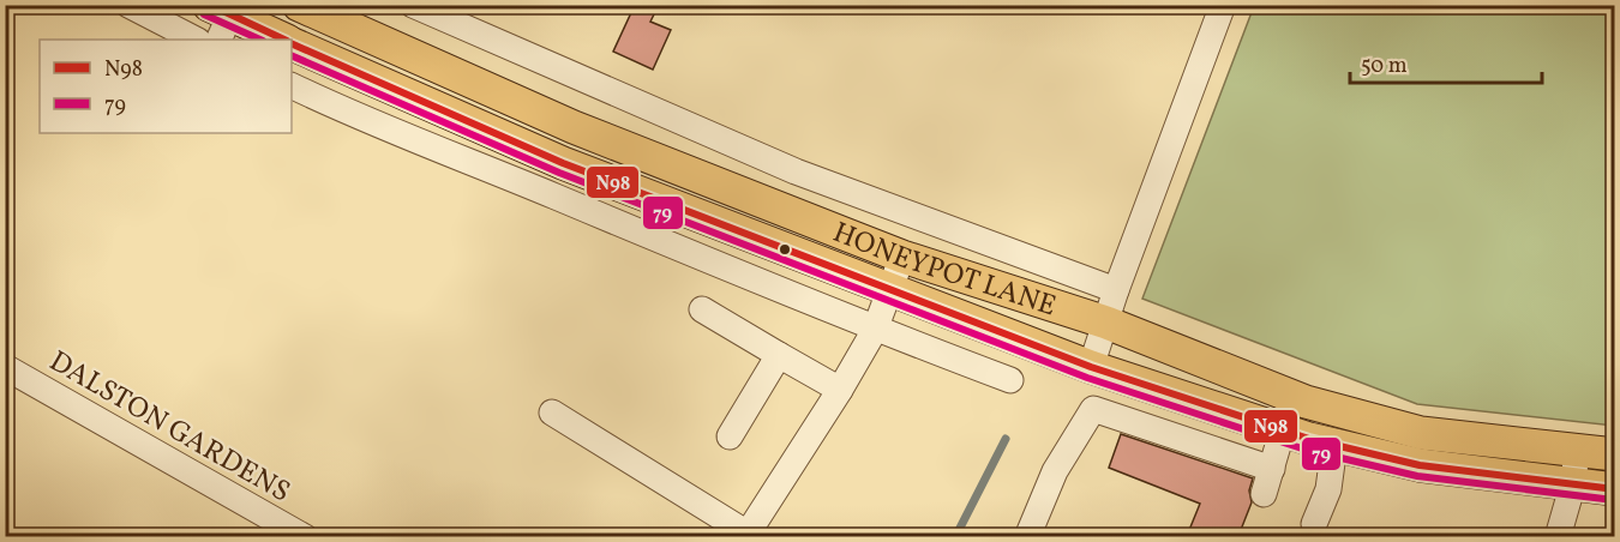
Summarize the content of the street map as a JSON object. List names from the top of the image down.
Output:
{
  "streets": {
    "main road": ["HONEYPOT LANE"],
    "street": ["DALSTON GARDENS"]
  },
  "lines": ["transit line N98", "transit line 79"],
  "legend": ["N98", "79"],
  "scale_bar": "50 m"
}
